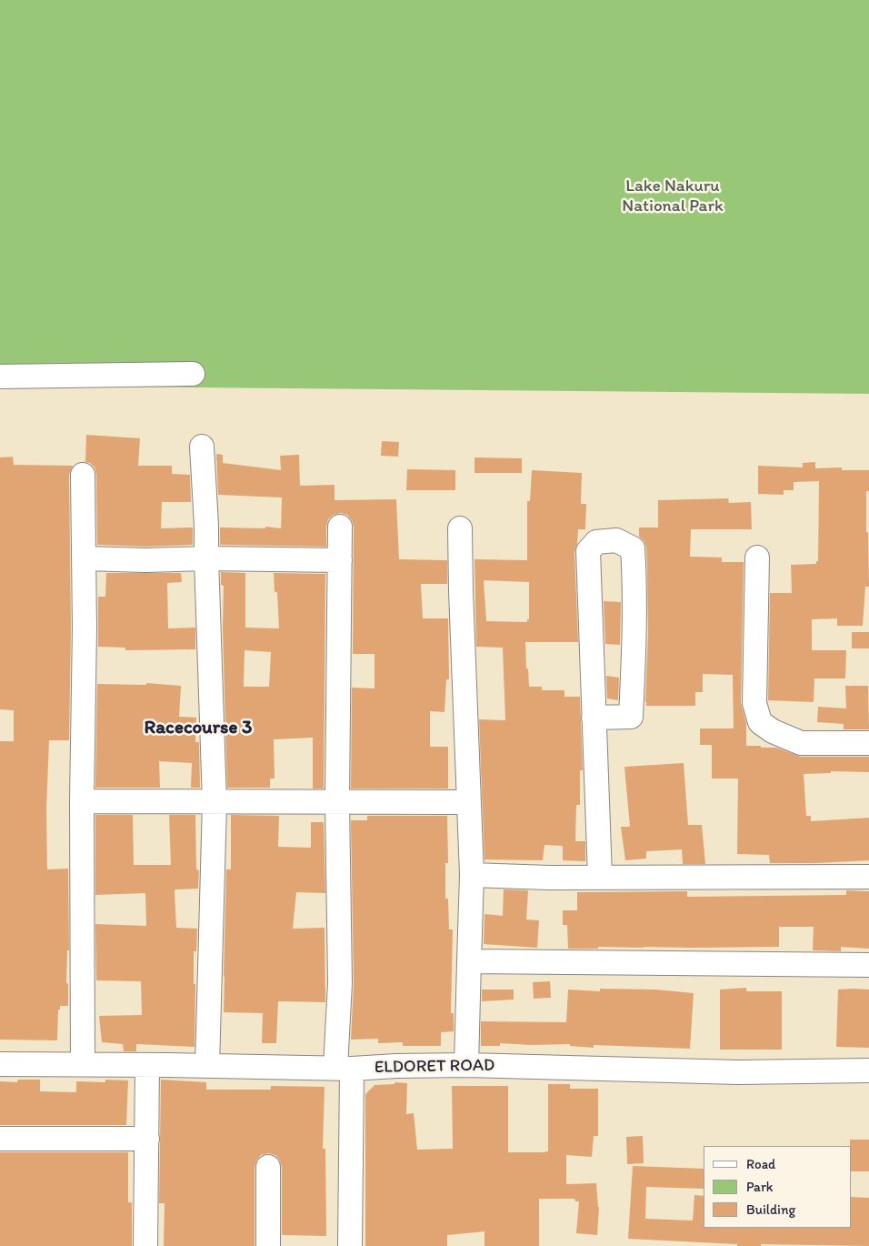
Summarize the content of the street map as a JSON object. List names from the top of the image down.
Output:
{
  "streets": {
    "street": ["ELDORET ROAD"]
  },
  "districts": ["Racecourse 3"],
  "parks": ["Lake Nakuru National Park"],
  "legend": ["Road", "Park", "Building"]
}
